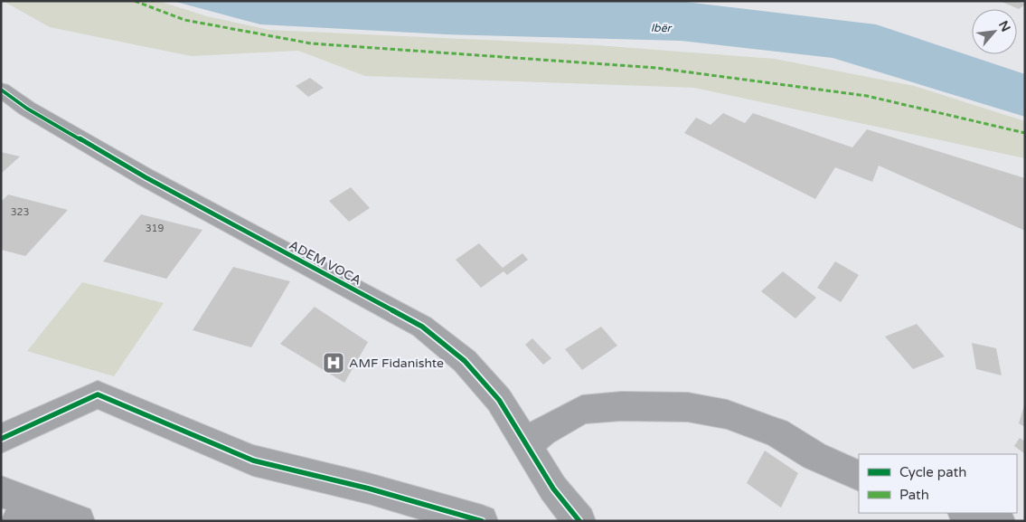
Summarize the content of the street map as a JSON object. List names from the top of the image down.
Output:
{
  "streets": {
    "street": ["ADEM VOCA"]
  },
  "water": ["Ibër"],
  "places": {
    "hospital": ["AMF Fidanishte"]
  },
  "house_numbers": ["323", "319"],
  "legend": ["Cycle path", "Path"],
  "north": "top right"
}
